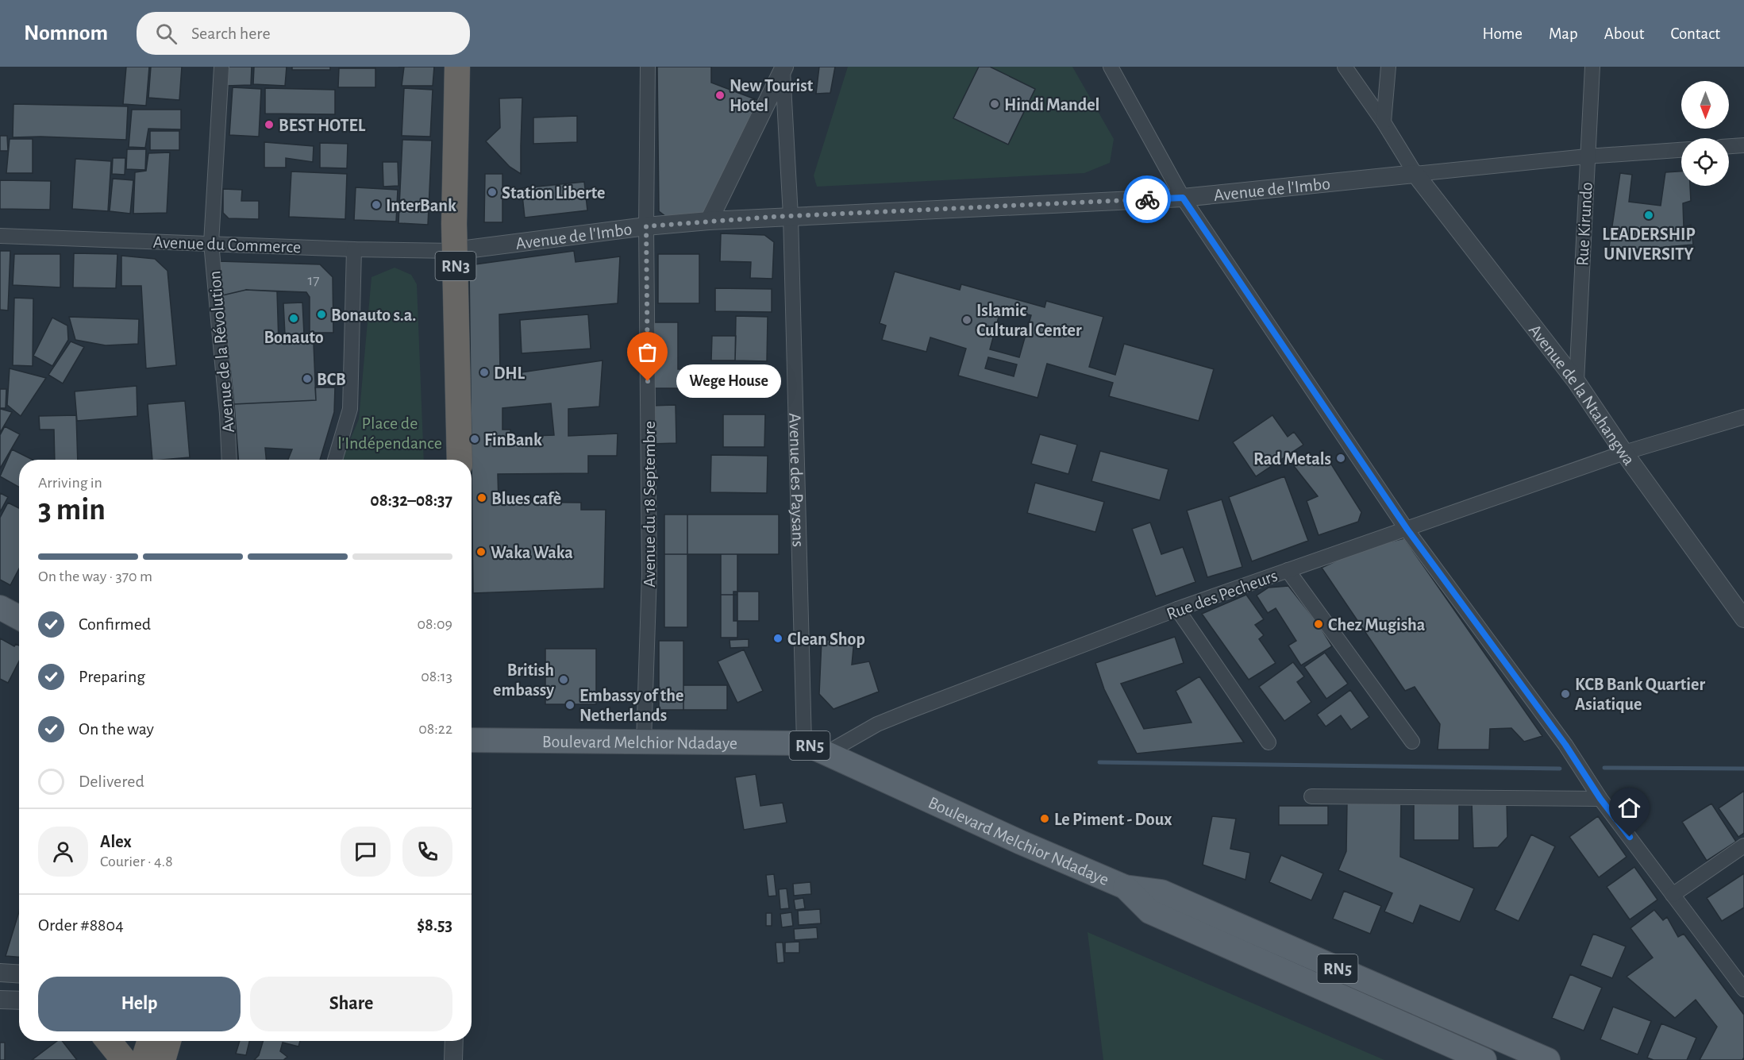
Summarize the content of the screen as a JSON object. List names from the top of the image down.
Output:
{
  "streets": {
    "highway": ["RN3"],
    "main road": ["Boulevard Melchior Ndadaye", "RN5"],
    "street": [
      "Avenue de l'Imbo",
      "Rue Kirundo",
      "Avenue du Commerce",
      "Avenue de la Révolution",
      "Avenue de la Ntahangwa",
      "Avenue des Paysans",
      "Avenue du 18 Septembre",
      "Rue des Pecheurs"
    ]
  },
  "crossings": [
    ["Avenue de l'Imbo", "Rue Kirundo"],
    ["Avenue de l'Imbo", "Avenue du Commerce"],
    ["Avenue de l'Imbo", "RN3"],
    ["Avenue de l'Imbo", "Avenue de la Ntahangwa"],
    ["Avenue de l'Imbo", "Avenue des Paysans"],
    ["Avenue de l'Imbo", "Avenue du 18 Septembre"],
    ["Rue Kirundo", "Avenue de la Ntahangwa"],
    ["Avenue du Commerce", "RN3"],
    ["Avenue du Commerce", "Avenue de la Révolution"],
    ["Avenue de la Ntahangwa", "Rue des Pecheurs"],
    ["Avenue des Paysans", "Boulevard Melchior Ndadaye"],
    ["Avenue du 18 Septembre", "Boulevard Melchior Ndadaye"],
    ["Rue des Pecheurs", "Boulevard Melchior Ndadaye"],
    ["Boulevard Melchior Ndadaye", "RN5"]
  ],
  "parks": ["Place de l'Indépendance"],
  "places": [
    "New Tourist Hotel",
    "Hindi Mandel",
    "BEST HOTEL",
    "Station Liberte",
    "InterBank",
    "LEADERSHIP UNIVERSITY",
    "Bonauto s.a.",
    "Bonauto",
    "Islamic Cultural Center",
    "DHL",
    "BCB",
    "Wege House",
    "FinBank",
    "Rad Metals",
    "Blues cafè",
    "Waka Waka",
    "Chez Mugisha",
    "Clean Shop",
    "British embassy",
    "KCB Bank Quartier Asiatique",
    "Embassy of the Netherlands",
    "Le Piment - Doux"
  ],
  "house_numbers": ["17"],
  "north": "bottom",
  "page": {
    "header": "Nomnom",
    "search": "Search here",
    "nav": [
      "Home",
      "Map",
      "About",
      "Contact"
    ],
    "bubble": "Wege House",
    "heading": ["3 min", "Arriving in", "08:32–08:37"],
    "panel": [
      "Alex",
      "Courier · 4.8",
      "Order #8804",
      "$8.53"
    ],
    "bar": "On the way · 370 m",
    "list": [
      ["Confirmed", "08:09"],
      ["Preparing", "08:13"],
      ["On the way", "08:22"],
      "Delivered"
    ],
    "buttons": ["Help", "Share"]
  }
}
